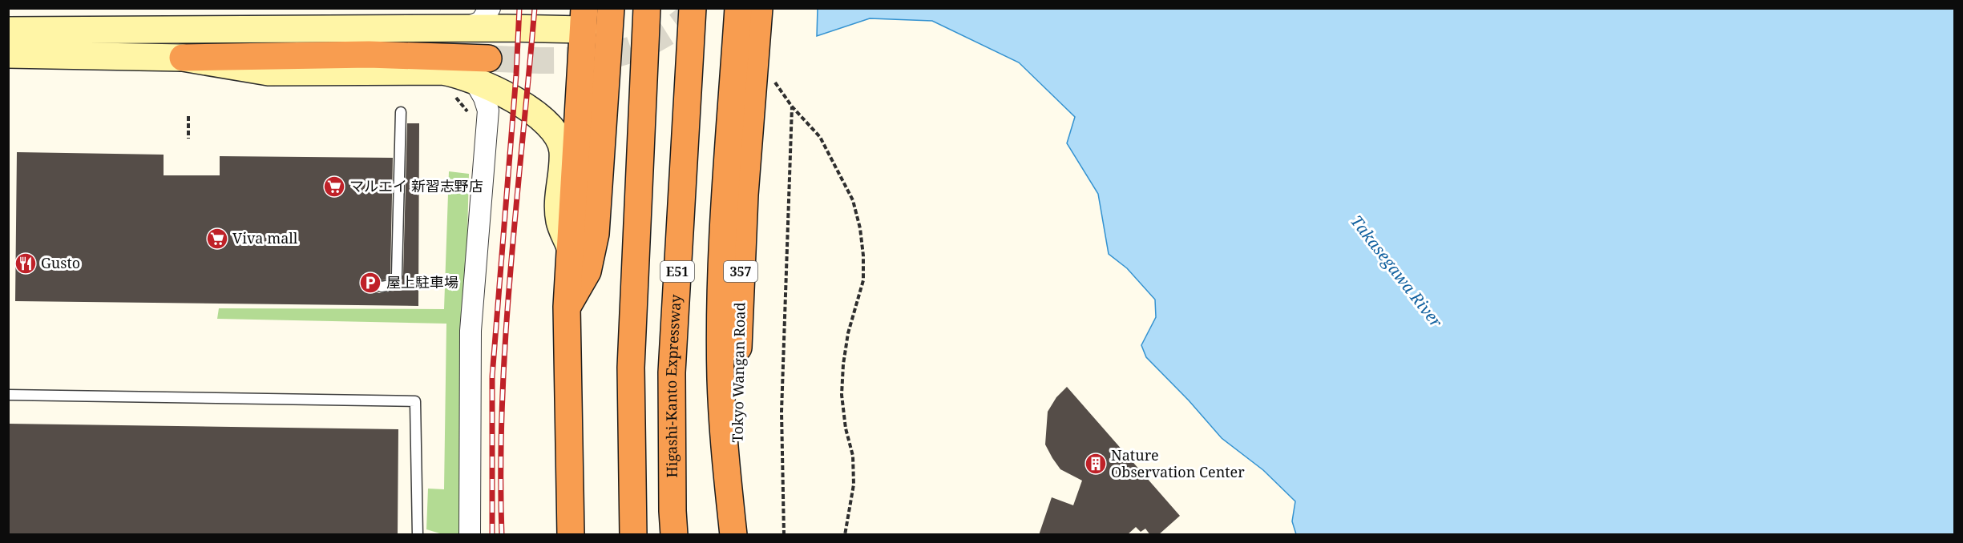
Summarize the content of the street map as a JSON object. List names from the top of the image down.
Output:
{
  "streets": {
    "highway": [
      "E51",
      "357",
      "Tokyo Wangan Road",
      "Higashi-Kanto Expressway"
    ]
  },
  "water": ["Takasegawa River"],
  "places": {
    "supermarket": ["マルエイ 新習志野店", "Viva mall"],
    "restaurant": ["Gusto"],
    "parking": ["屋上駐車場"],
    "building": ["Nature Observation Center"]
  }
}
